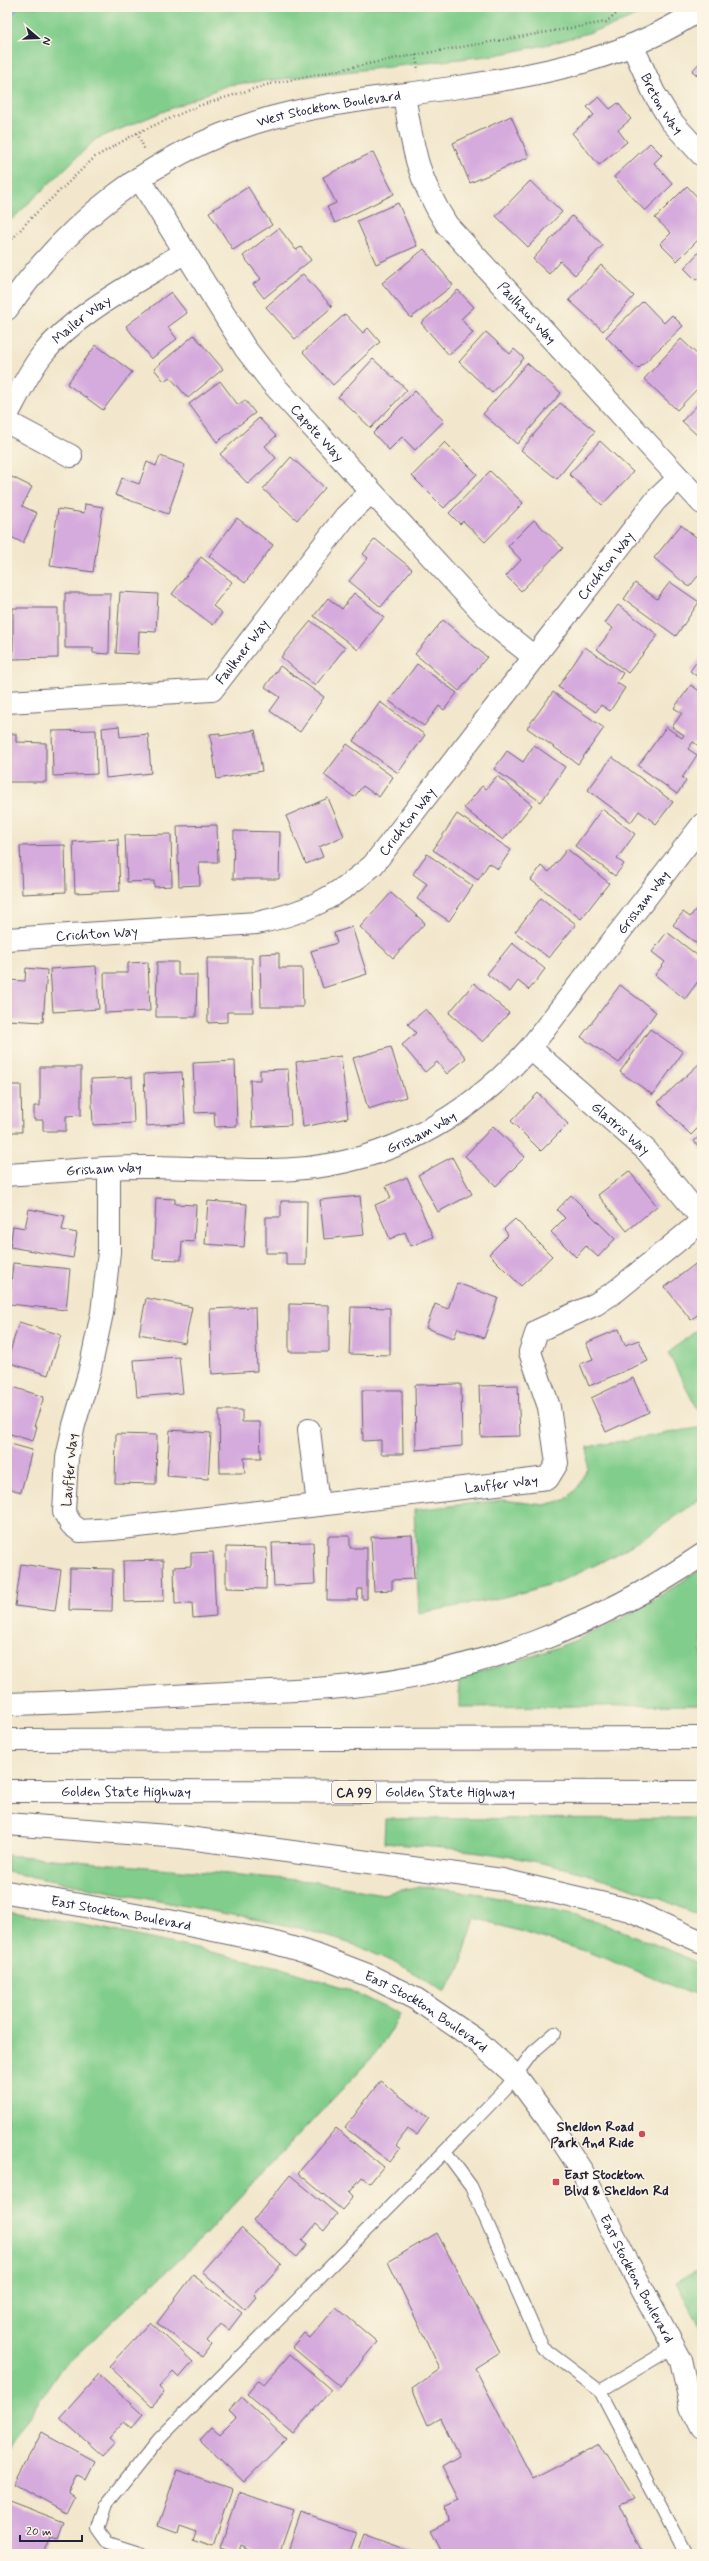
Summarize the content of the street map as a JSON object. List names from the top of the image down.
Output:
{
  "streets": {
    "main road": [
      "Breton Way",
      "West Stockton Boulevard",
      "Paulhaus Way",
      "Mailer Way",
      "Capote Way",
      "Crichton Way",
      "Faulkner Way",
      "Grisham Way",
      "Glastris Way",
      "Lauffer Way",
      "Golden State Highway",
      "CA 99",
      "East Stockton Boulevard"
    ]
  },
  "crossings": [
    ["Breton Way", "West Stockton Boulevard"],
    ["West Stockton Boulevard", "Paulhaus Way"],
    ["West Stockton Boulevard", "Capote Way"],
    ["Paulhaus Way", "Crichton Way"],
    ["Mailer Way", "Capote Way"],
    ["Capote Way", "Crichton Way"],
    ["Capote Way", "Faulkner Way"],
    ["Grisham Way", "Glastris Way"],
    ["Grisham Way", "Lauffer Way"],
    ["Glastris Way", "Lauffer Way"]
  ],
  "places": {
    "other": ["Sheldon Road Park And Ride"],
    "transit": ["East Stockton Blvd & Sheldon Rd"]
  },
  "scale_bar": "20 m",
  "north": "right"
}
